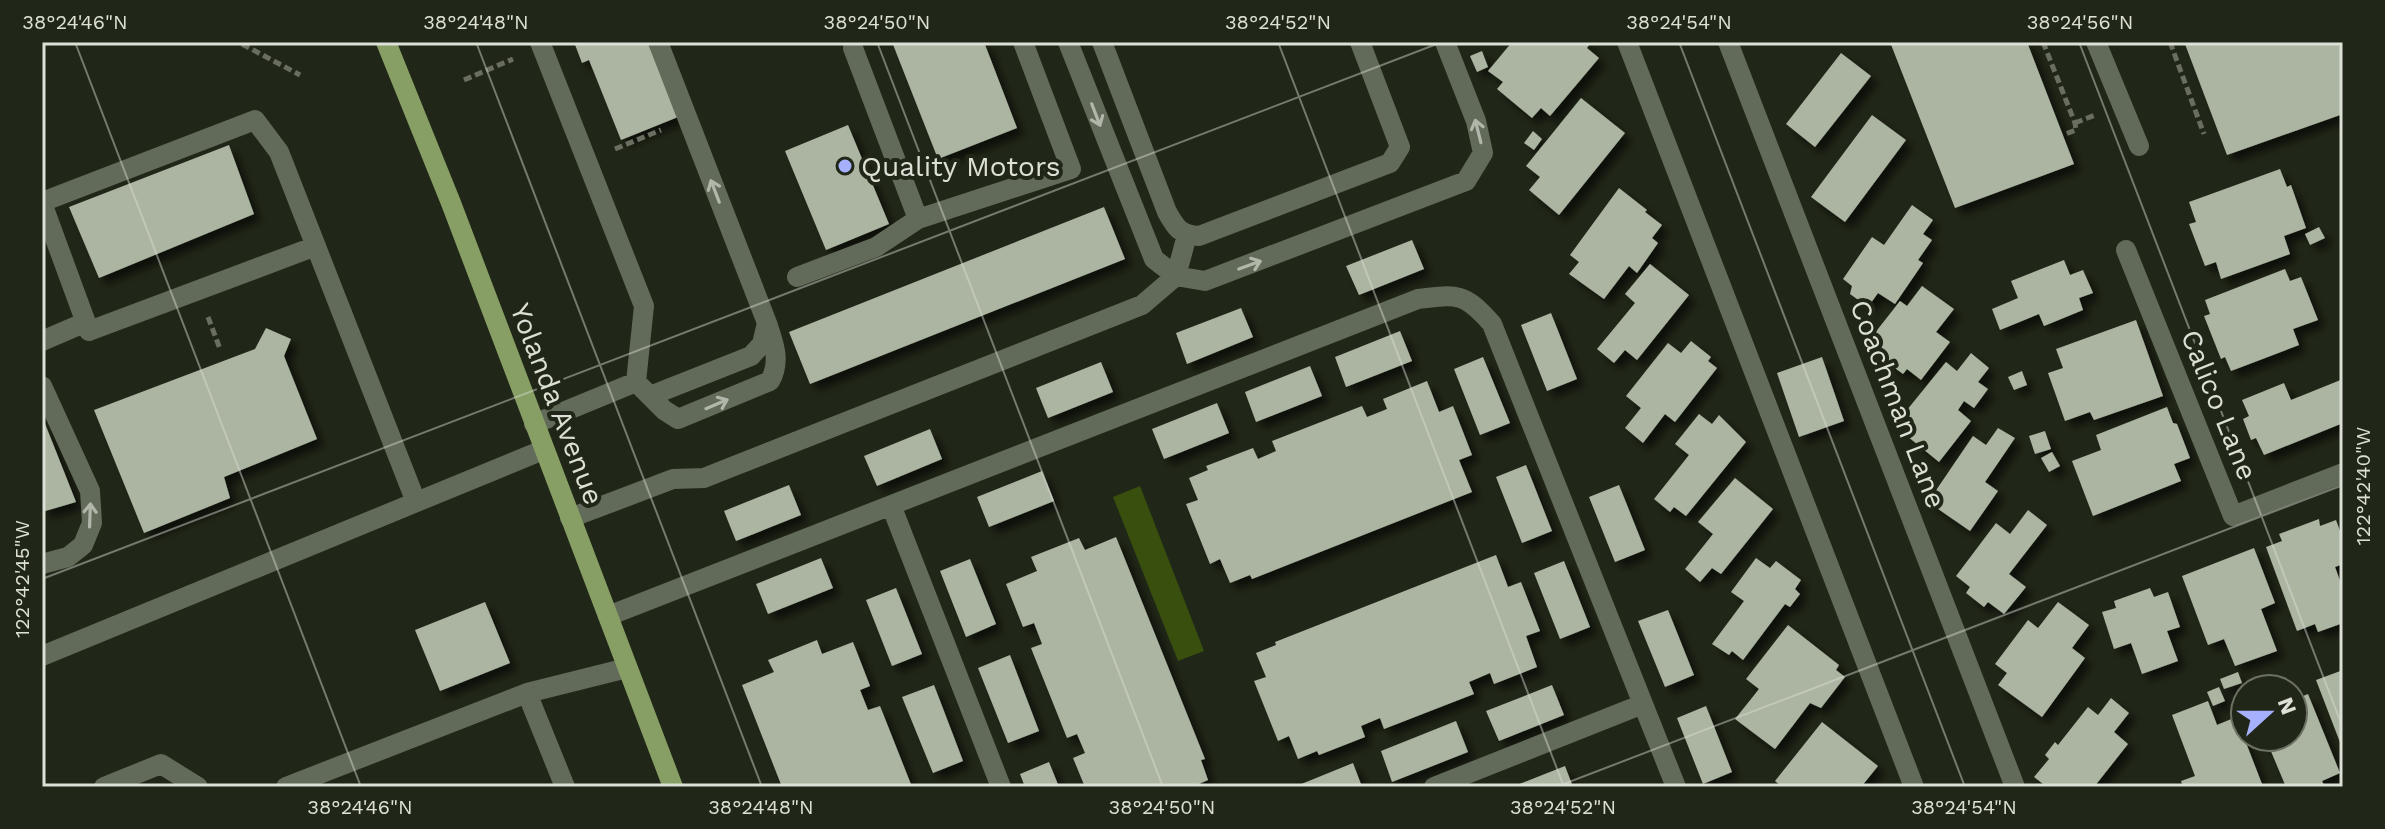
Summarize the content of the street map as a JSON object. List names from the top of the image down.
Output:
{
  "streets": {
    "main road": ["Yolanda Avenue"],
    "street": ["Coachman Lane", "Calico Lane"]
  },
  "places": ["Quality Motors"],
  "north": "right",
  "coordinates": [
    "38°24'46\"N",
    "38°24'48\"N",
    "38°24'50\"N",
    "38°24'52\"N",
    "38°24'54\"N",
    "38°24'56\"N",
    "122°42'40\"W",
    "122°42'45\"W"
  ]
}
